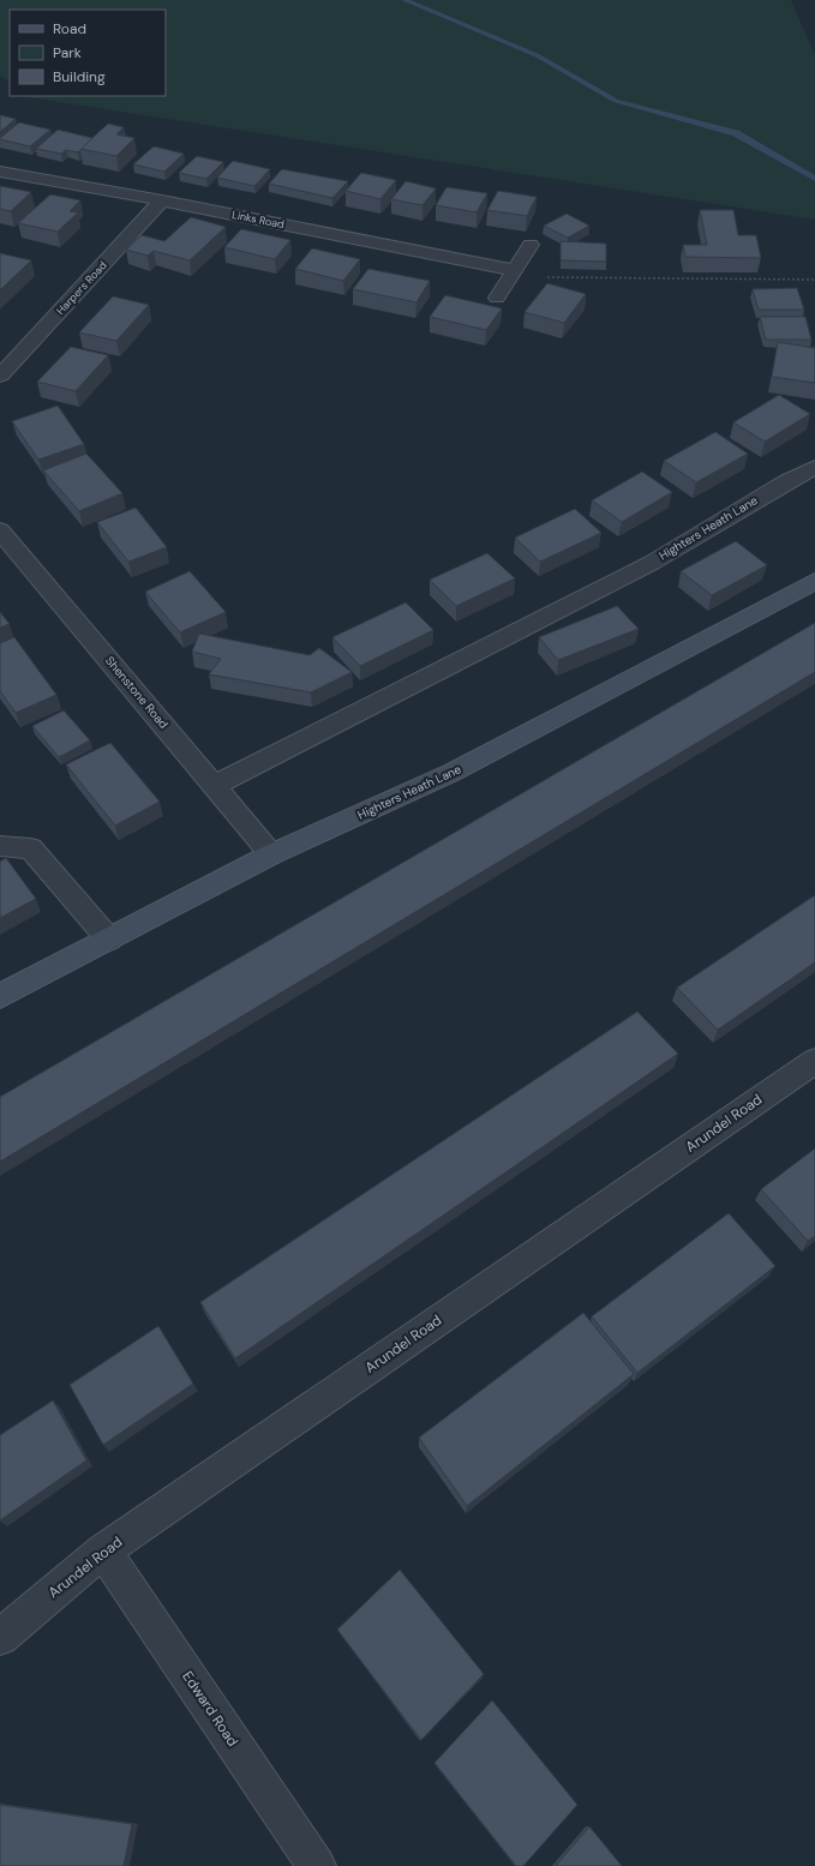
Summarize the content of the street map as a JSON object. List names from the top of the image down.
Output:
{
  "streets": {
    "street": [
      "Links Road",
      "Harpers Road",
      "Highters Heath Lane",
      "Shenstone Road",
      "Arundel Road",
      "Edward Road"
    ]
  },
  "crossings": [
    ["Links Road", "Harpers Road"],
    ["Highters Heath Lane", "Shenstone Road"],
    ["Arundel Road", "Edward Road"]
  ],
  "legend": ["Road", "Park", "Building"]
}
